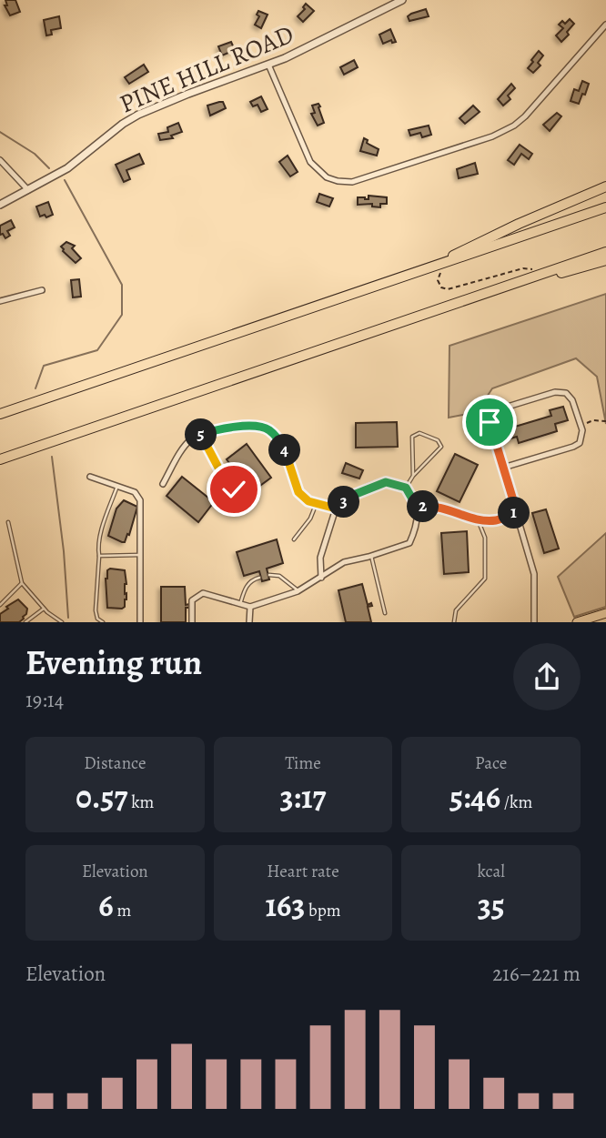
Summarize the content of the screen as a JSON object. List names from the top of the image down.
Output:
{
  "streets": {
    "street": ["PINE HILL ROAD"]
  },
  "page": {
    "pins": [
      "5",
      "4",
      "3",
      "2",
      "1"
    ],
    "heading": ["Evening run", "19:14"],
    "stats": [
      ["Distance", "0.57 km"],
      ["Time", "3:17"],
      ["Pace", "5:46 /km"],
      ["Elevation", "6 m"],
      ["Heart rate", "163 bpm"],
      ["kcal", "35"]
    ],
    "chart": ["Elevation", "216–221 m"]
  }
}
